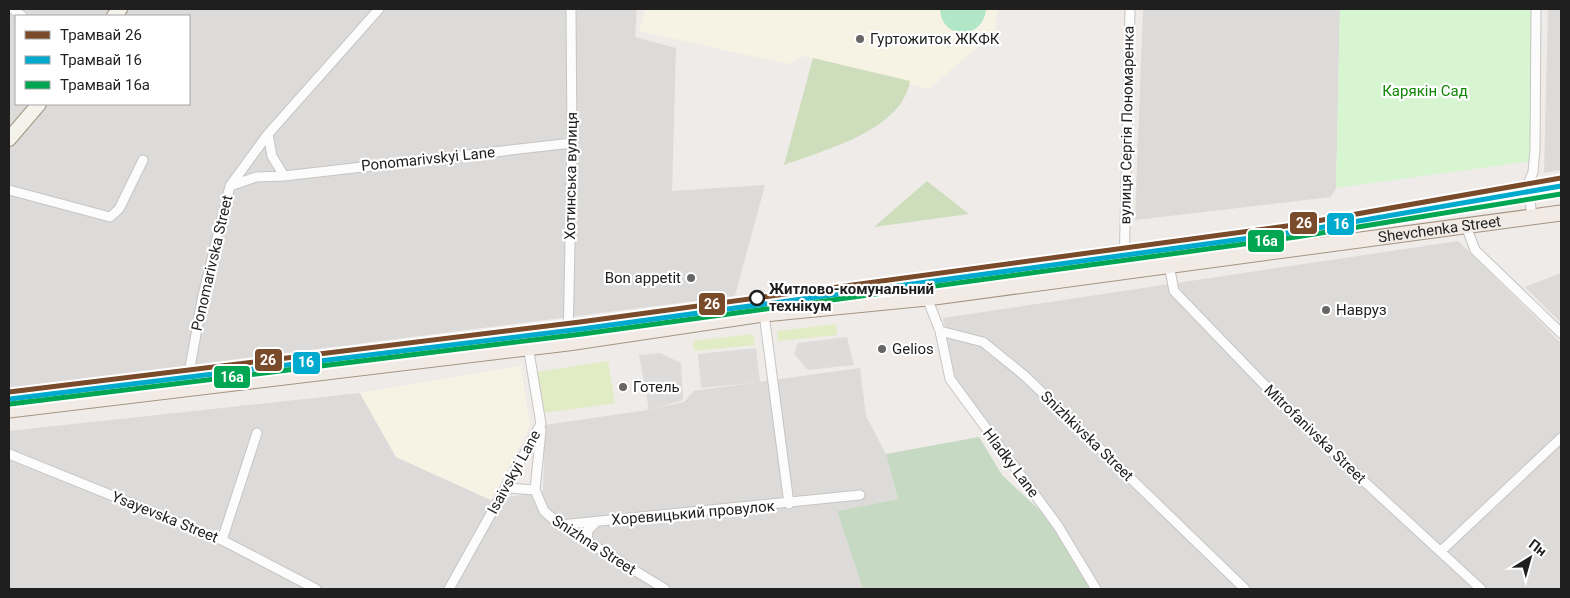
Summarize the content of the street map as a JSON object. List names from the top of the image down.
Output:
{
  "streets": {
    "main road": ["Shevchenka Street"],
    "street": [
      "вулиця Сергія Пономаренка",
      "Ponomarivskyi Lane",
      "Хотинська вулиця",
      "Ponomarivska Street",
      "Mitrofanivska Street",
      "Snizhkivska Street",
      "Hladky Lane",
      "Isaivskyi Lane",
      "Хоревицький провулок",
      "Ysayevska Street",
      "Snizhna Street"
    ]
  },
  "crossings": [
    ["вулиця Сергія Пономаренка", "Shevchenka Street"],
    ["Ponomarivskyi Lane", "Хотинська вулиця"],
    ["Ponomarivskyi Lane", "Ponomarivska Street"],
    ["Хотинська вулиця", "Shevchenka Street"],
    ["Shevchenka Street", "Ponomarivska Street"],
    ["Shevchenka Street", "Mitrofanivska Street"],
    ["Shevchenka Street", "Isaivskyi Lane"],
    ["Shevchenka Street", "Хоревицький провулок"],
    ["Snizhkivska Street", "Hladky Lane"],
    ["Хоревицький провулок", "Snizhna Street"]
  ],
  "parks": ["Карякін Сад"],
  "places": [
    "Гуртожиток ЖКФК",
    "Bon appetit",
    "Житлово-комунальний технікум",
    "Навруз",
    "Gelios",
    "Готель"
  ],
  "lines": ["tram line 26", "tram line 16", "tram line 16a"],
  "legend": ["Трамвай 26", "Трамвай 16", "Трамвай 16a"],
  "north": "top right"
}
